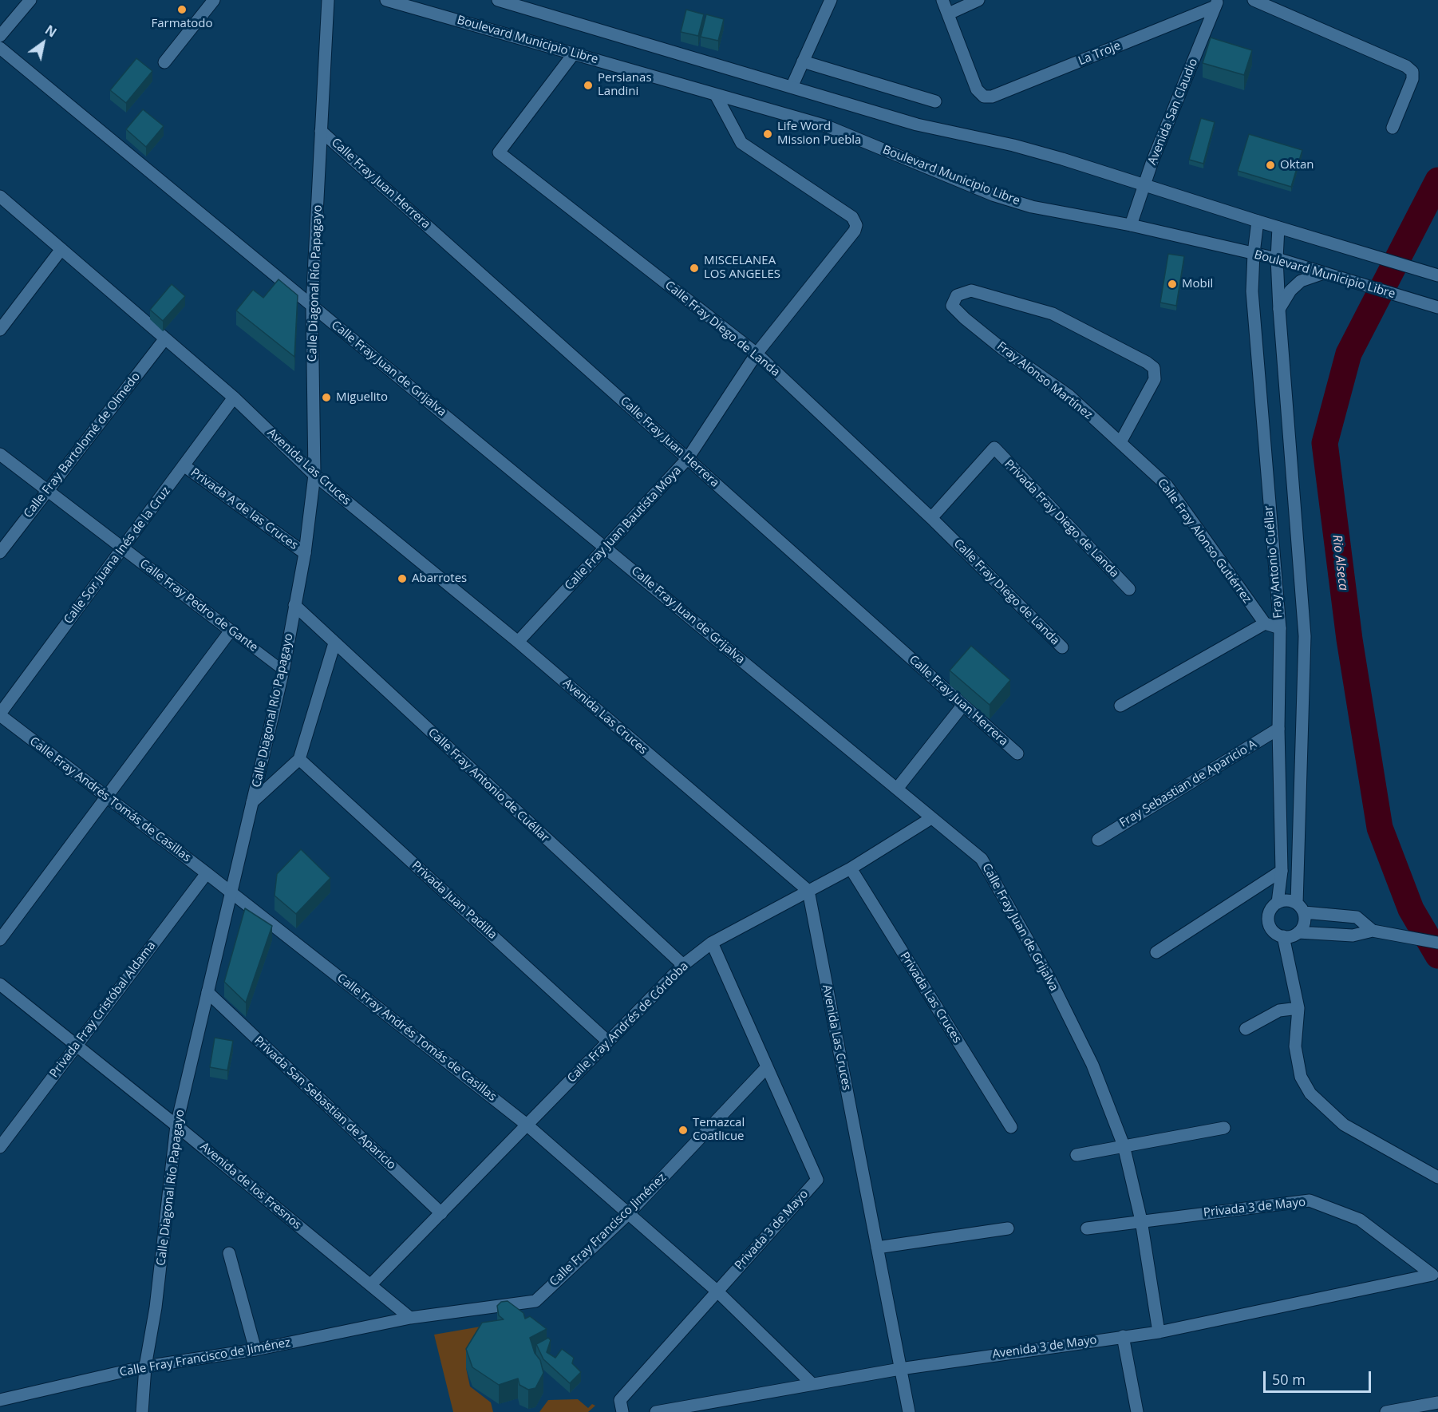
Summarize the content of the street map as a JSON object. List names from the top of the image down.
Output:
{
  "streets": {
    "street": [
      "Boulevard Municipio Libre",
      "La Troje",
      "Avenida San Claudio",
      "Calle Fray Juan Herrera",
      "Calle Diagonal Río Papagayo",
      "Calle Fray Diego de Landa",
      "Calle Fray Juan de Grijalva",
      "Fray Alonso Martínez",
      "Calle Fray Bartolomé de Olmedo",
      "Avenida Las Cruces",
      "Privada A de las Cruces",
      "Privada Fray Diego de Landa",
      "Calle Fray Juan Bautista Moya",
      "Calle Fray Alonso Gutiérrez",
      "Calle Sor Juana Inés de la Cruz",
      "Fray Antonio Cuéllar",
      "Calle Fray Pedro de Gante",
      "Fray Sebastian de Aparicio A",
      "Calle Fray Antonio de Cuéllar",
      "Calle Fray Andrés Tomás de Casillas",
      "Privada Juan Padilla",
      "Privada Las Cruces",
      "Privada Fray Cristóbal Aldama",
      "Calle Fray Andrés de Córdoba",
      "Privada San Sebastian de Aparicio",
      "Avenida de los Fresnos",
      "Privada 3 de Mayo",
      "Calle Fray Francisco Jiménez",
      "Avenida 3 de Mayo",
      "Calle Fray Francisco de Jiménez"
    ]
  },
  "crossings": [
    ["Boulevard Municipio Libre", "Avenida San Claudio"],
    ["Boulevard Municipio Libre", "Calle Fray Diego de Landa"],
    ["Boulevard Municipio Libre", "Calle Fray Juan Bautista Moya"],
    ["Boulevard Municipio Libre", "Fray Antonio Cuéllar"],
    ["La Troje", "Avenida San Claudio"],
    ["Calle Fray Juan Herrera", "Calle Diagonal Río Papagayo"],
    ["Calle Fray Juan Herrera", "Calle Fray Juan Bautista Moya"],
    ["Calle Diagonal Río Papagayo", "Calle Fray Juan de Grijalva"],
    ["Calle Diagonal Río Papagayo", "Avenida Las Cruces"],
    ["Calle Diagonal Río Papagayo", "Privada A de las Cruces"],
    ["Calle Diagonal Río Papagayo", "Calle Fray Pedro de Gante"],
    ["Calle Diagonal Río Papagayo", "Calle Fray Antonio de Cuéllar"],
    ["Calle Diagonal Río Papagayo", "Calle Fray Andrés Tomás de Casillas"],
    ["Calle Diagonal Río Papagayo", "Privada San Sebastian de Aparicio"],
    ["Calle Diagonal Río Papagayo", "Avenida de los Fresnos"],
    ["Calle Diagonal Río Papagayo", "Calle Fray Francisco de Jiménez"],
    ["Calle Fray Diego de Landa", "Privada Fray Diego de Landa"],
    ["Calle Fray Diego de Landa", "Calle Fray Juan Bautista Moya"],
    ["Calle Fray Juan de Grijalva", "Calle Fray Juan Bautista Moya"],
    ["Calle Fray Juan de Grijalva", "Calle Fray Andrés de Córdoba"],
    ["Calle Fray Juan de Grijalva", "Privada 3 de Mayo"],
    ["Calle Fray Juan de Grijalva", "Avenida 3 de Mayo"],
    ["Fray Alonso Martínez", "Calle Fray Alonso Gutiérrez"],
    ["Calle Fray Bartolomé de Olmedo", "Avenida Las Cruces"],
    ["Calle Fray Bartolomé de Olmedo", "Calle Fray Pedro de Gante"],
    ["Avenida Las Cruces", "Calle Fray Juan Bautista Moya"],
    ["Avenida Las Cruces", "Calle Sor Juana Inés de la Cruz"],
    ["Avenida Las Cruces", "Calle Fray Andrés de Córdoba"],
    ["Avenida Las Cruces", "Avenida 3 de Mayo"],
    ["Privada A de las Cruces", "Calle Sor Juana Inés de la Cruz"],
    ["Calle Sor Juana Inés de la Cruz", "Calle Fray Pedro de Gante"],
    ["Calle Sor Juana Inés de la Cruz", "Calle Fray Andrés Tomás de Casillas"],
    ["Fray Antonio Cuéllar", "Fray Sebastian de Aparicio A"],
    ["Calle Fray Antonio de Cuéllar", "Calle Fray Andrés de Córdoba"],
    ["Calle Fray Andrés Tomás de Casillas", "Privada Fray Cristóbal Aldama"],
    ["Calle Fray Andrés Tomás de Casillas", "Calle Fray Andrés de Córdoba"],
    ["Calle Fray Andrés Tomás de Casillas", "Privada 3 de Mayo"],
    ["Calle Fray Andrés Tomás de Casillas", "Calle Fray Francisco Jiménez"],
    ["Calle Fray Andrés Tomás de Casillas", "Avenida 3 de Mayo"],
    ["Privada Juan Padilla", "Calle Fray Andrés de Córdoba"],
    ["Privada Las Cruces", "Calle Fray Andrés de Córdoba"],
    ["Privada Fray Cristóbal Aldama", "Avenida de los Fresnos"],
    ["Calle Fray Andrés de Córdoba", "Privada San Sebastian de Aparicio"],
    ["Calle Fray Andrés de Córdoba", "Avenida de los Fresnos"],
    ["Calle Fray Andrés de Córdoba", "Privada 3 de Mayo"],
    ["Avenida de los Fresnos", "Calle Fray Francisco Jiménez"],
    ["Avenida de los Fresnos", "Calle Fray Francisco de Jiménez"],
    ["Privada 3 de Mayo", "Calle Fray Francisco Jiménez"],
    ["Privada 3 de Mayo", "Avenida 3 de Mayo"],
    ["Calle Fray Francisco Jiménez", "Calle Fray Francisco de Jiménez"]
  ],
  "water": ["Rio Alseca"],
  "places": [
    "Farmatodo",
    "Persianas Landini",
    "Life Word Mission Puebla",
    "Oktan",
    "MISCELANEA LOS ANGELES",
    "Mobil",
    "Miguelito",
    "Abarrotes",
    "Temazcal Coatlicue"
  ],
  "scale_bar": "50 m",
  "north": "top right"
}
